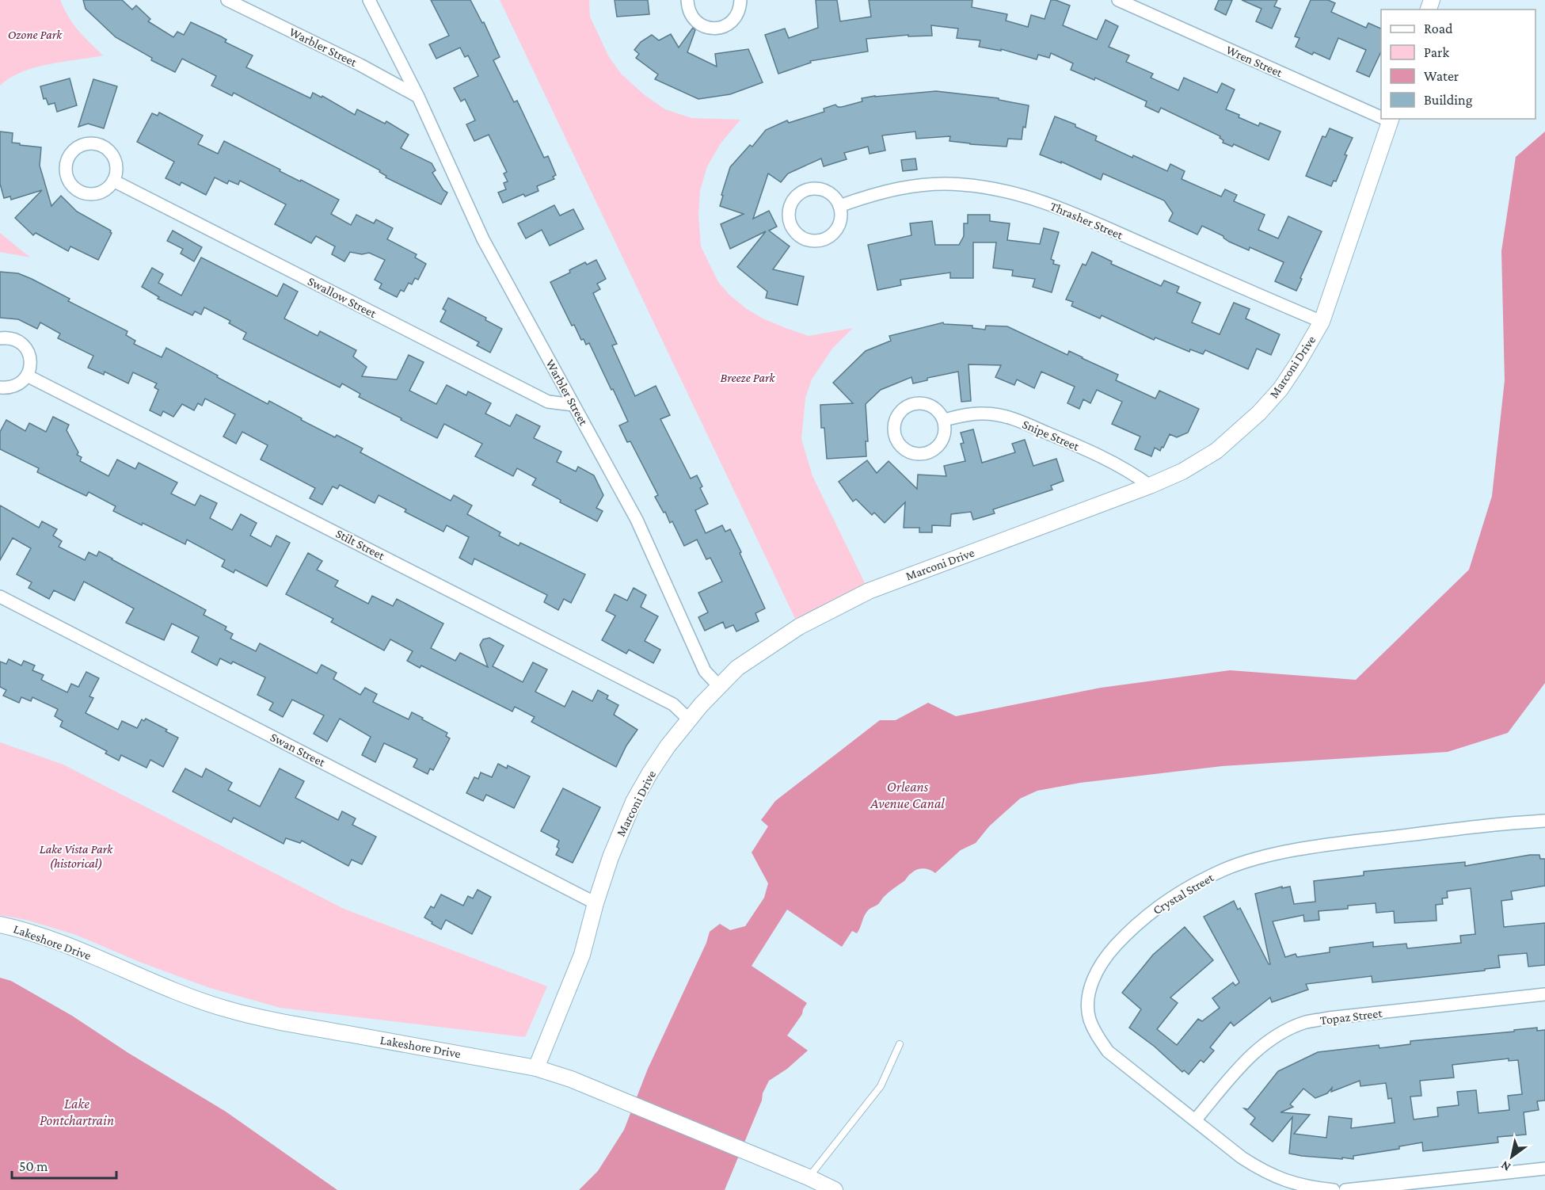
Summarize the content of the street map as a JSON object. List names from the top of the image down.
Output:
{
  "streets": {
    "street": [
      "Warbler Street",
      "Wren Street",
      "Thrasher Street",
      "Swallow Street",
      "Marconi Drive",
      "Snipe Street",
      "Stilt Street",
      "Swan Street",
      "Crystal Street",
      "Lakeshore Drive",
      "Topaz Street"
    ]
  },
  "crossings": [
    ["Warbler Street", "Swallow Street"],
    ["Warbler Street", "Marconi Drive"],
    ["Thrasher Street", "Marconi Drive"],
    ["Marconi Drive", "Snipe Street"],
    ["Marconi Drive", "Stilt Street"],
    ["Marconi Drive", "Swan Street"],
    ["Marconi Drive", "Lakeshore Drive"],
    ["Crystal Street", "Topaz Street"]
  ],
  "water": ["Orleans Avenue Canal", "Lake Pontchartrain"],
  "parks": ["Ozone Park", "Breeze Park", "Lake Vista Park (historical)"],
  "legend": [
    "Road",
    "Park",
    "Water",
    "Building"
  ],
  "scale_bar": "50 m",
  "north": "bottom left"
}
